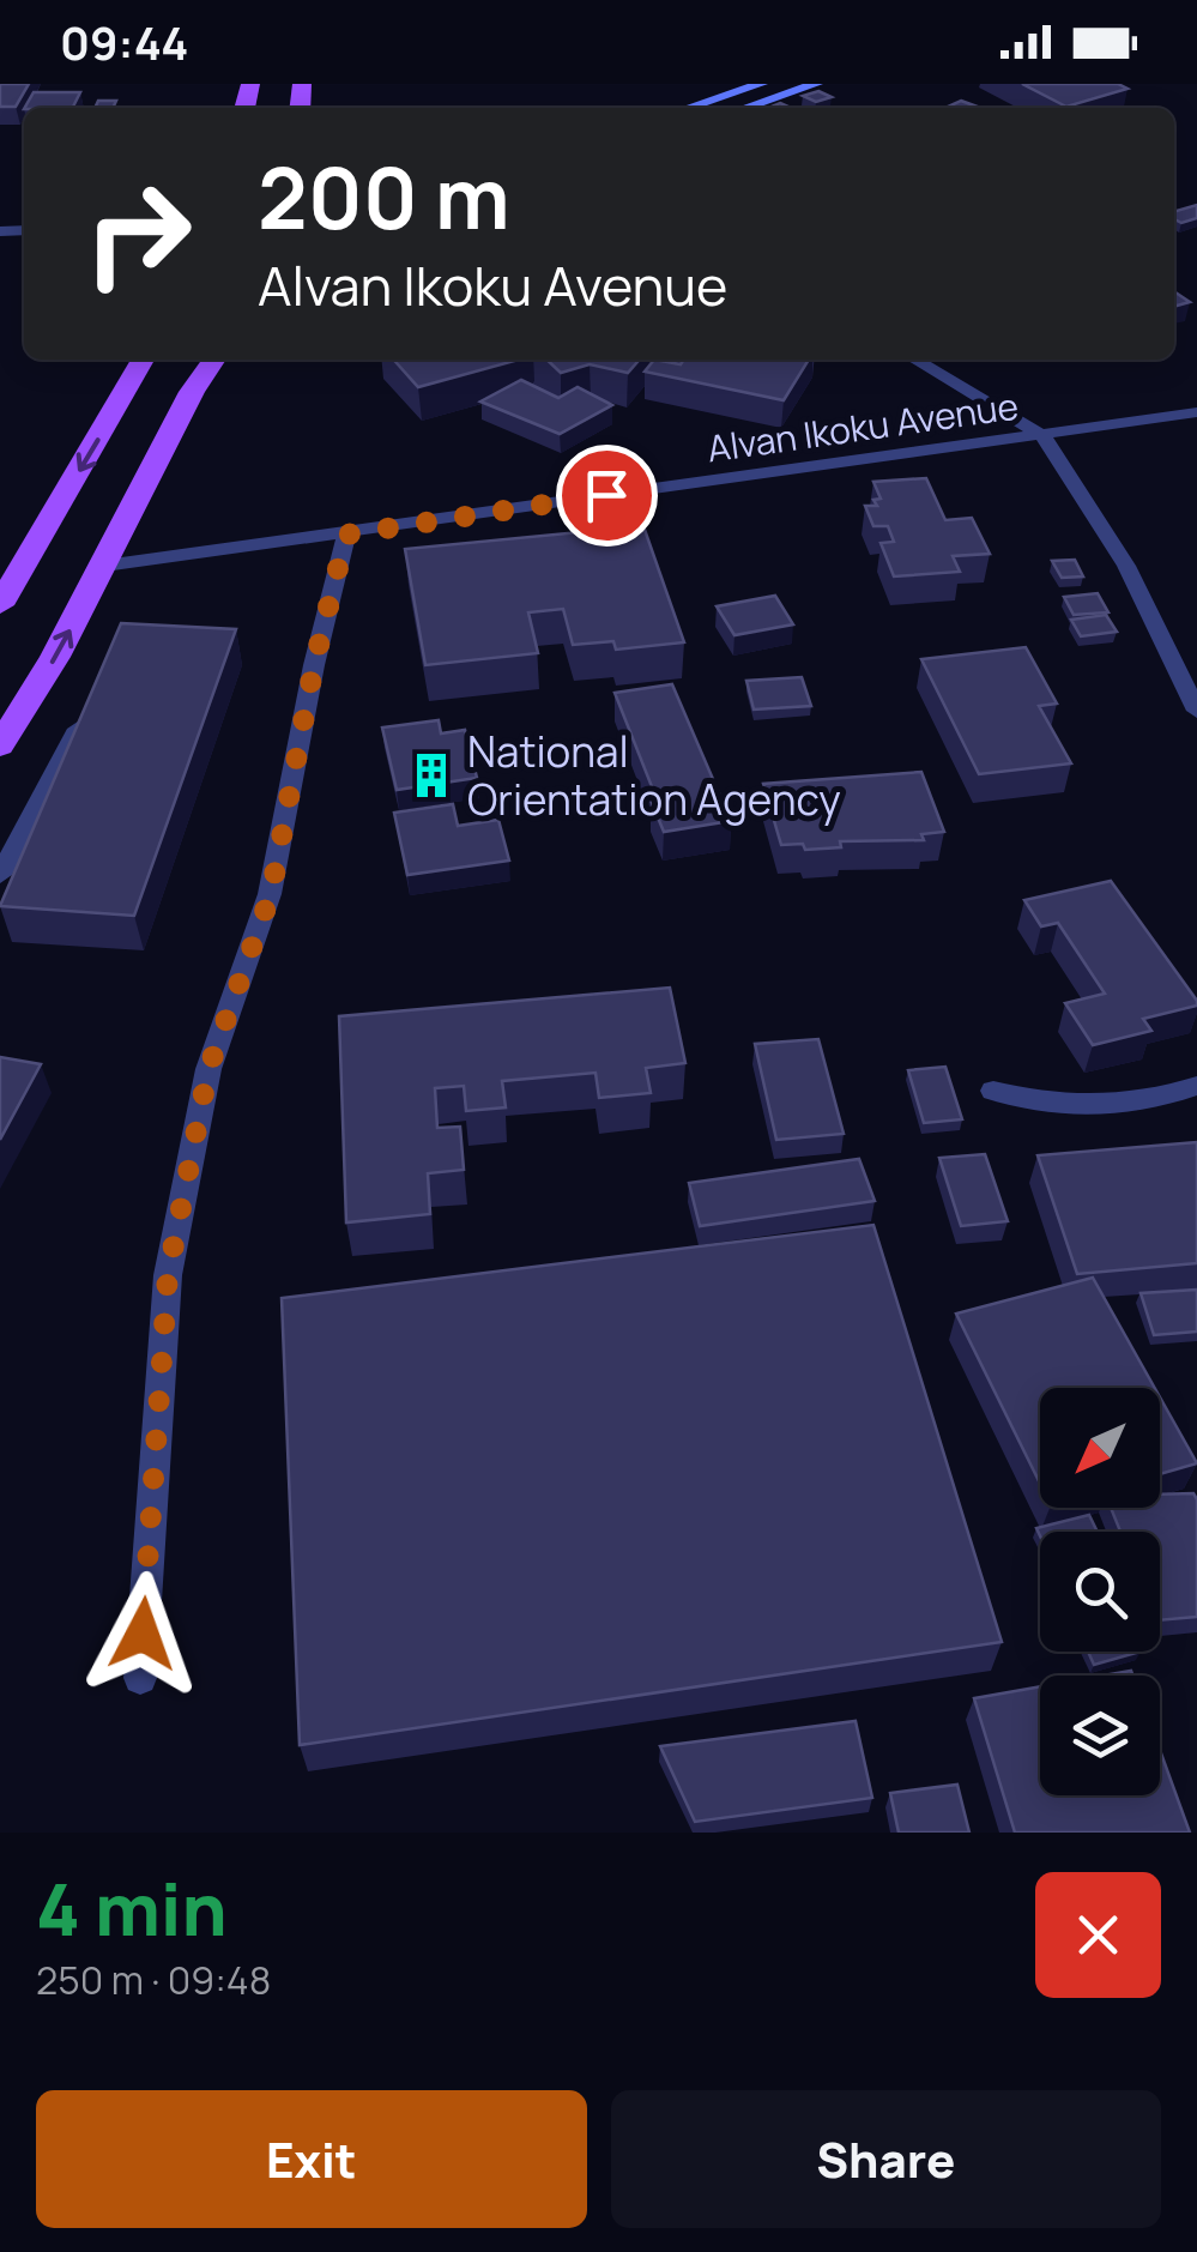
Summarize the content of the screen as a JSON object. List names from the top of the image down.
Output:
{
  "streets": {
    "street": ["Alvan Ikoku Avenue"]
  },
  "places": {
    "building": ["National Orientation Agency"]
  },
  "north": "bottom left",
  "page": {
    "status": "09:44",
    "turn": ["200 m", "Alvan Ikoku Avenue"],
    "heading": ["4 min", "250 m · 09:48"],
    "buttons": ["Exit", "Share"]
  }
}
